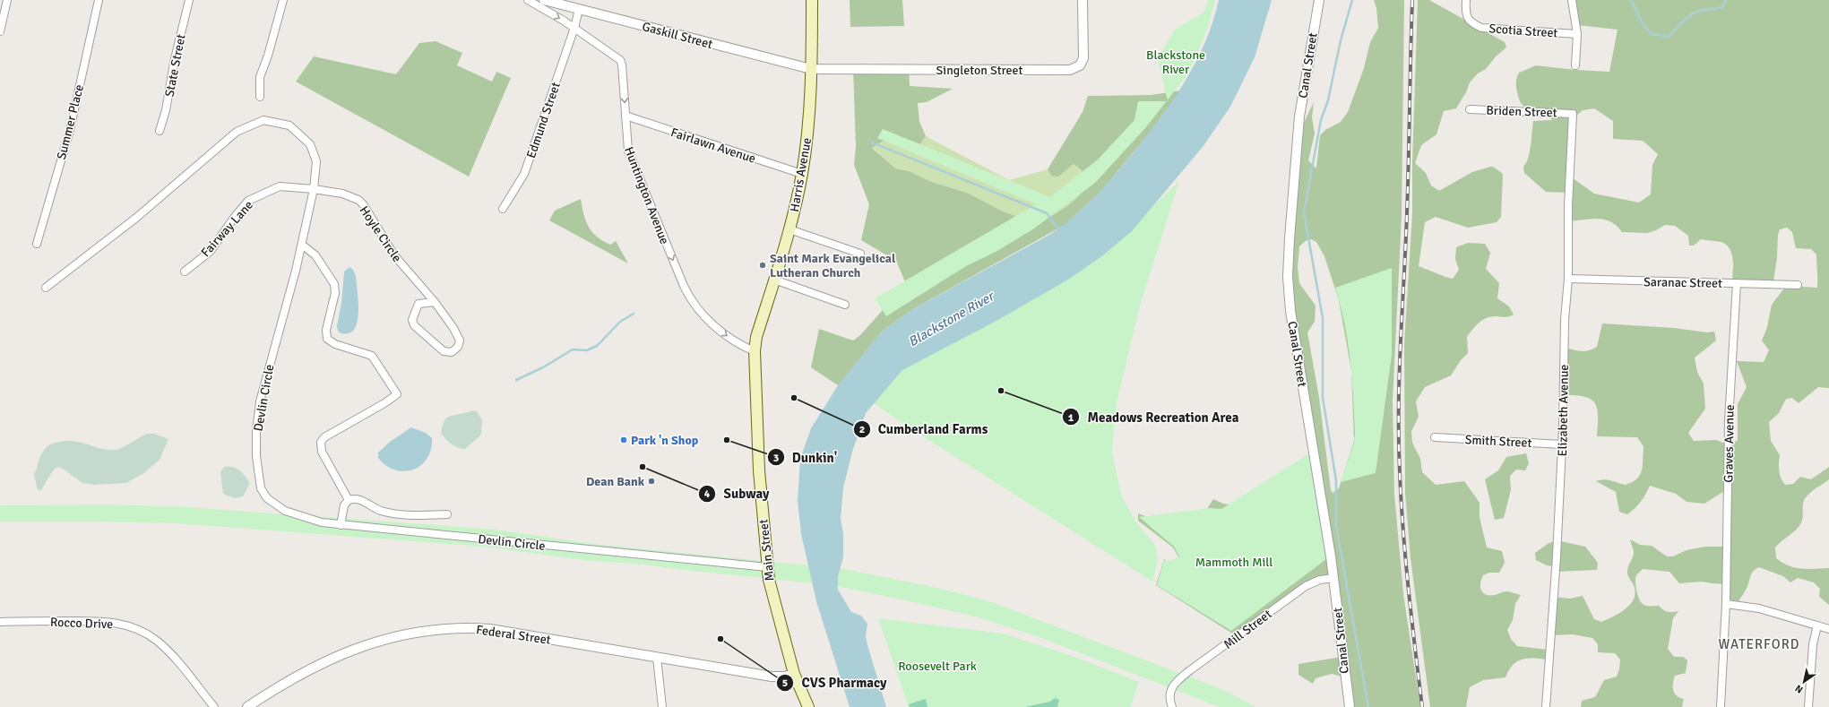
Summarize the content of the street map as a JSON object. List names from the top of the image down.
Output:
{
  "streets": {
    "main road": ["Harris Avenue", "Main Street"],
    "street": [
      "Scotia Street",
      "Gaskill Street",
      "State Street",
      "Canal Street",
      "Singleton Street",
      "Briden Street",
      "Edmund Street",
      "Summer Place",
      "Fairlawn Avenue",
      "Huntington Avenue",
      "Fairway Lane",
      "Hoyle Circle",
      "Saranac Street",
      "Devlin Circle",
      "Elizabeth Avenue",
      "Smith Street",
      "Graves Avenue",
      "Rocco Drive",
      "Mill Street",
      "Federal Street"
    ]
  },
  "crossings": [
    ["Gaskill Street", "Singleton Street"],
    ["Gaskill Street", "Harris Avenue"],
    ["Canal Street", "Mill Street"],
    ["Singleton Street", "Harris Avenue"],
    ["Briden Street", "Elizabeth Avenue"],
    ["Edmund Street", "Huntington Avenue"],
    ["Fairlawn Avenue", "Harris Avenue"],
    ["Fairlawn Avenue", "Huntington Avenue"],
    ["Harris Avenue", "Huntington Avenue"],
    ["Harris Avenue", "Main Street"],
    ["Huntington Avenue", "Main Street"],
    ["Fairway Lane", "Hoyle Circle"],
    ["Fairway Lane", "Devlin Circle"],
    ["Hoyle Circle", "Devlin Circle"],
    ["Saranac Street", "Elizabeth Avenue"],
    ["Saranac Street", "Graves Avenue"],
    ["Devlin Circle", "Main Street"],
    ["Elizabeth Avenue", "Smith Street"],
    ["Main Street", "Federal Street"]
  ],
  "one_way": ["Huntington Avenue"],
  "districts": ["WATERFORD"],
  "water": ["Blackstone River"],
  "parks": ["Blackstone River", "Mammoth Mill", "Roosevelt Park"],
  "places": [
    "Saint Mark Evangelical Lutheran Church",
    "Meadows Recreation Area",
    "Cumberland Farms",
    "Park 'n Shop",
    "Dunkin'",
    "Subway",
    "Dean Bank",
    "CVS Pharmacy"
  ],
  "north": "bottom left"
}
